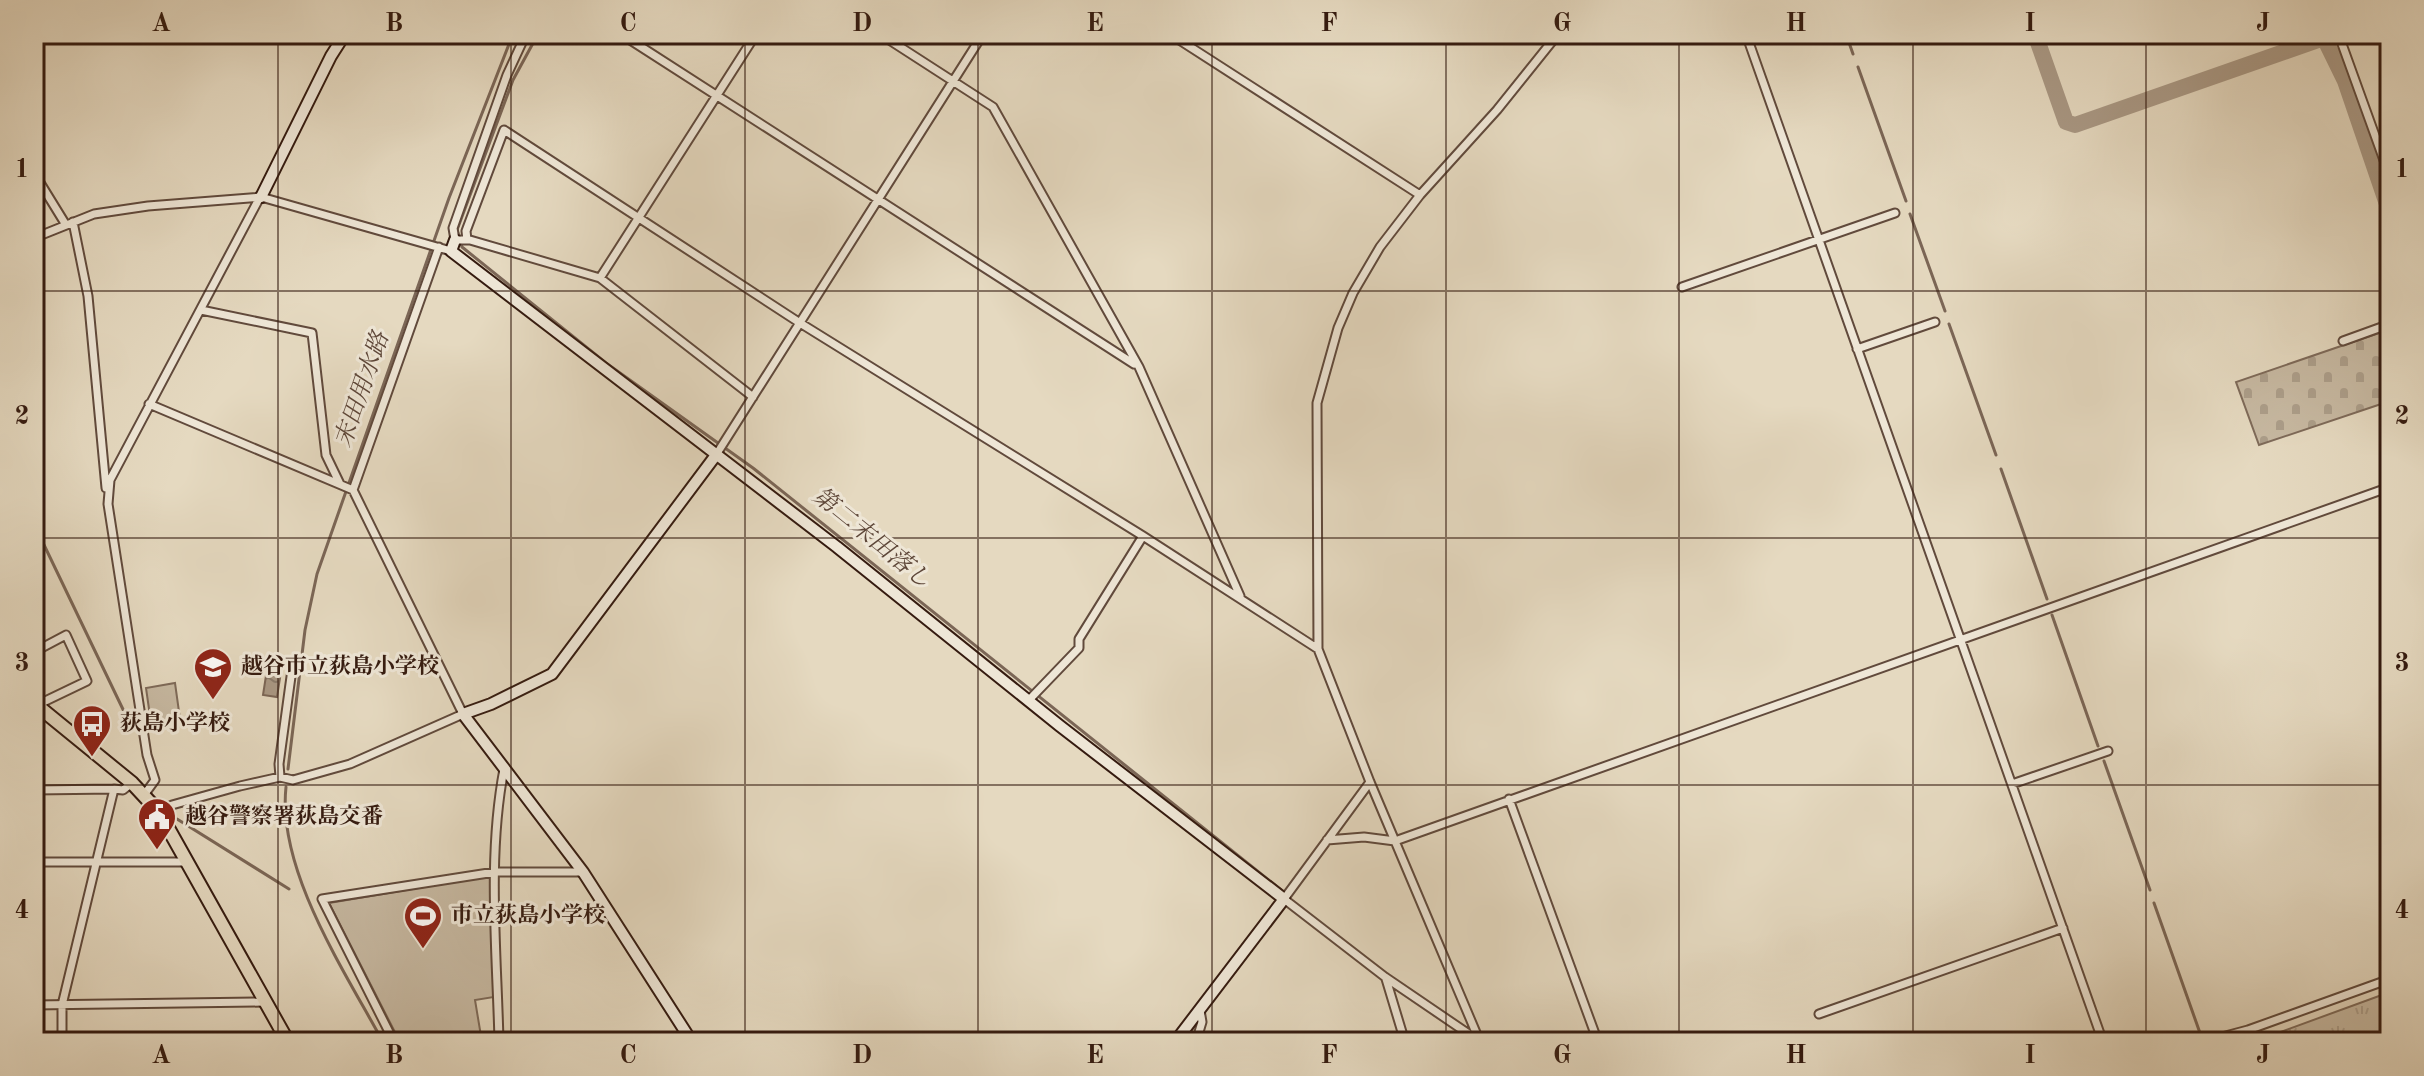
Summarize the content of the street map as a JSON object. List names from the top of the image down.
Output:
{
  "water": ["末田用水路", "第二末田落し"],
  "places": {
    "school or university": ["越谷市立荻島小学校"],
    "bus stop": ["荻島小学校"],
    "public building": ["越谷警察署荻島交番"],
    "sports": ["市立荻島小学校"]
  },
  "grid": {
    "columns": [
      "A",
      "B",
      "C",
      "D",
      "E",
      "F",
      "G",
      "H",
      "I",
      "J"
    ],
    "rows": [
      "1",
      "2",
      "3",
      "4"
    ]
  }
}
